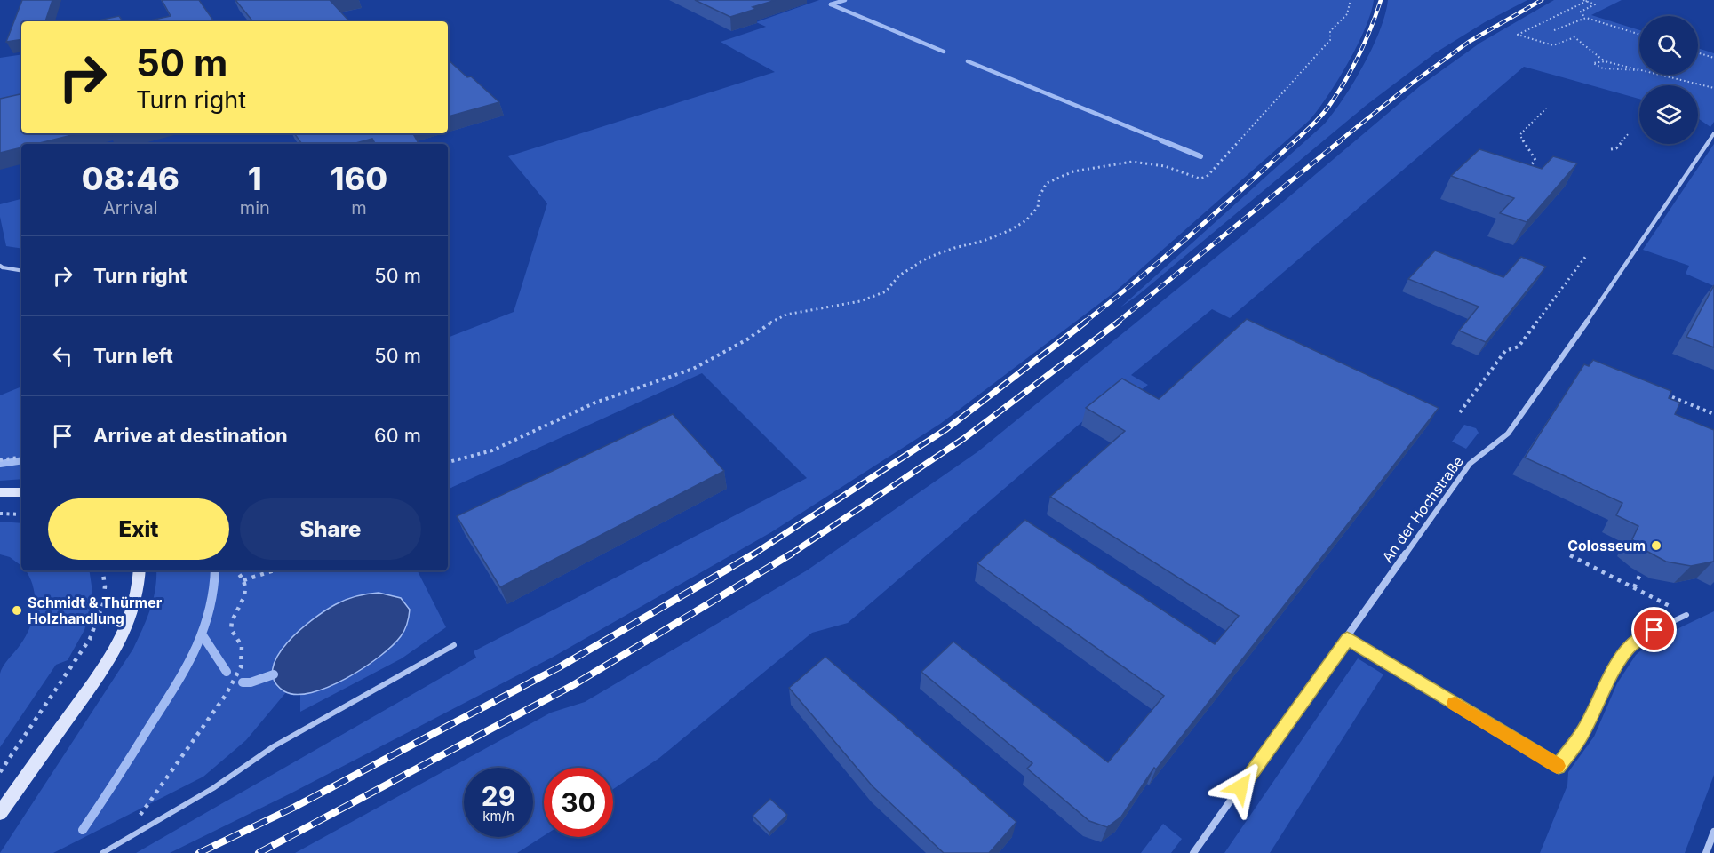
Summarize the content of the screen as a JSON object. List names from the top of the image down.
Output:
{
  "streets": {
    "street": ["An der Hochstraße"]
  },
  "places": ["Colosseum", "Schmidt & Thürmer Holzhandlung"],
  "page": {
    "turn": ["50 m", "Turn right"],
    "eta": [
      "08:46",
      "Arrival",
      "1",
      "min",
      "160",
      "m"
    ],
    "list": [
      {
        "name": "Turn right",
        "value": "50 m"
      },
      {
        "name": "Turn left",
        "value": "50 m"
      },
      {
        "name": "Arrive at destination",
        "value": "60 m"
      }
    ],
    "buttons": ["Exit", "Share"],
    "speed": "29 km/h",
    "limit": "30"
  }
}
